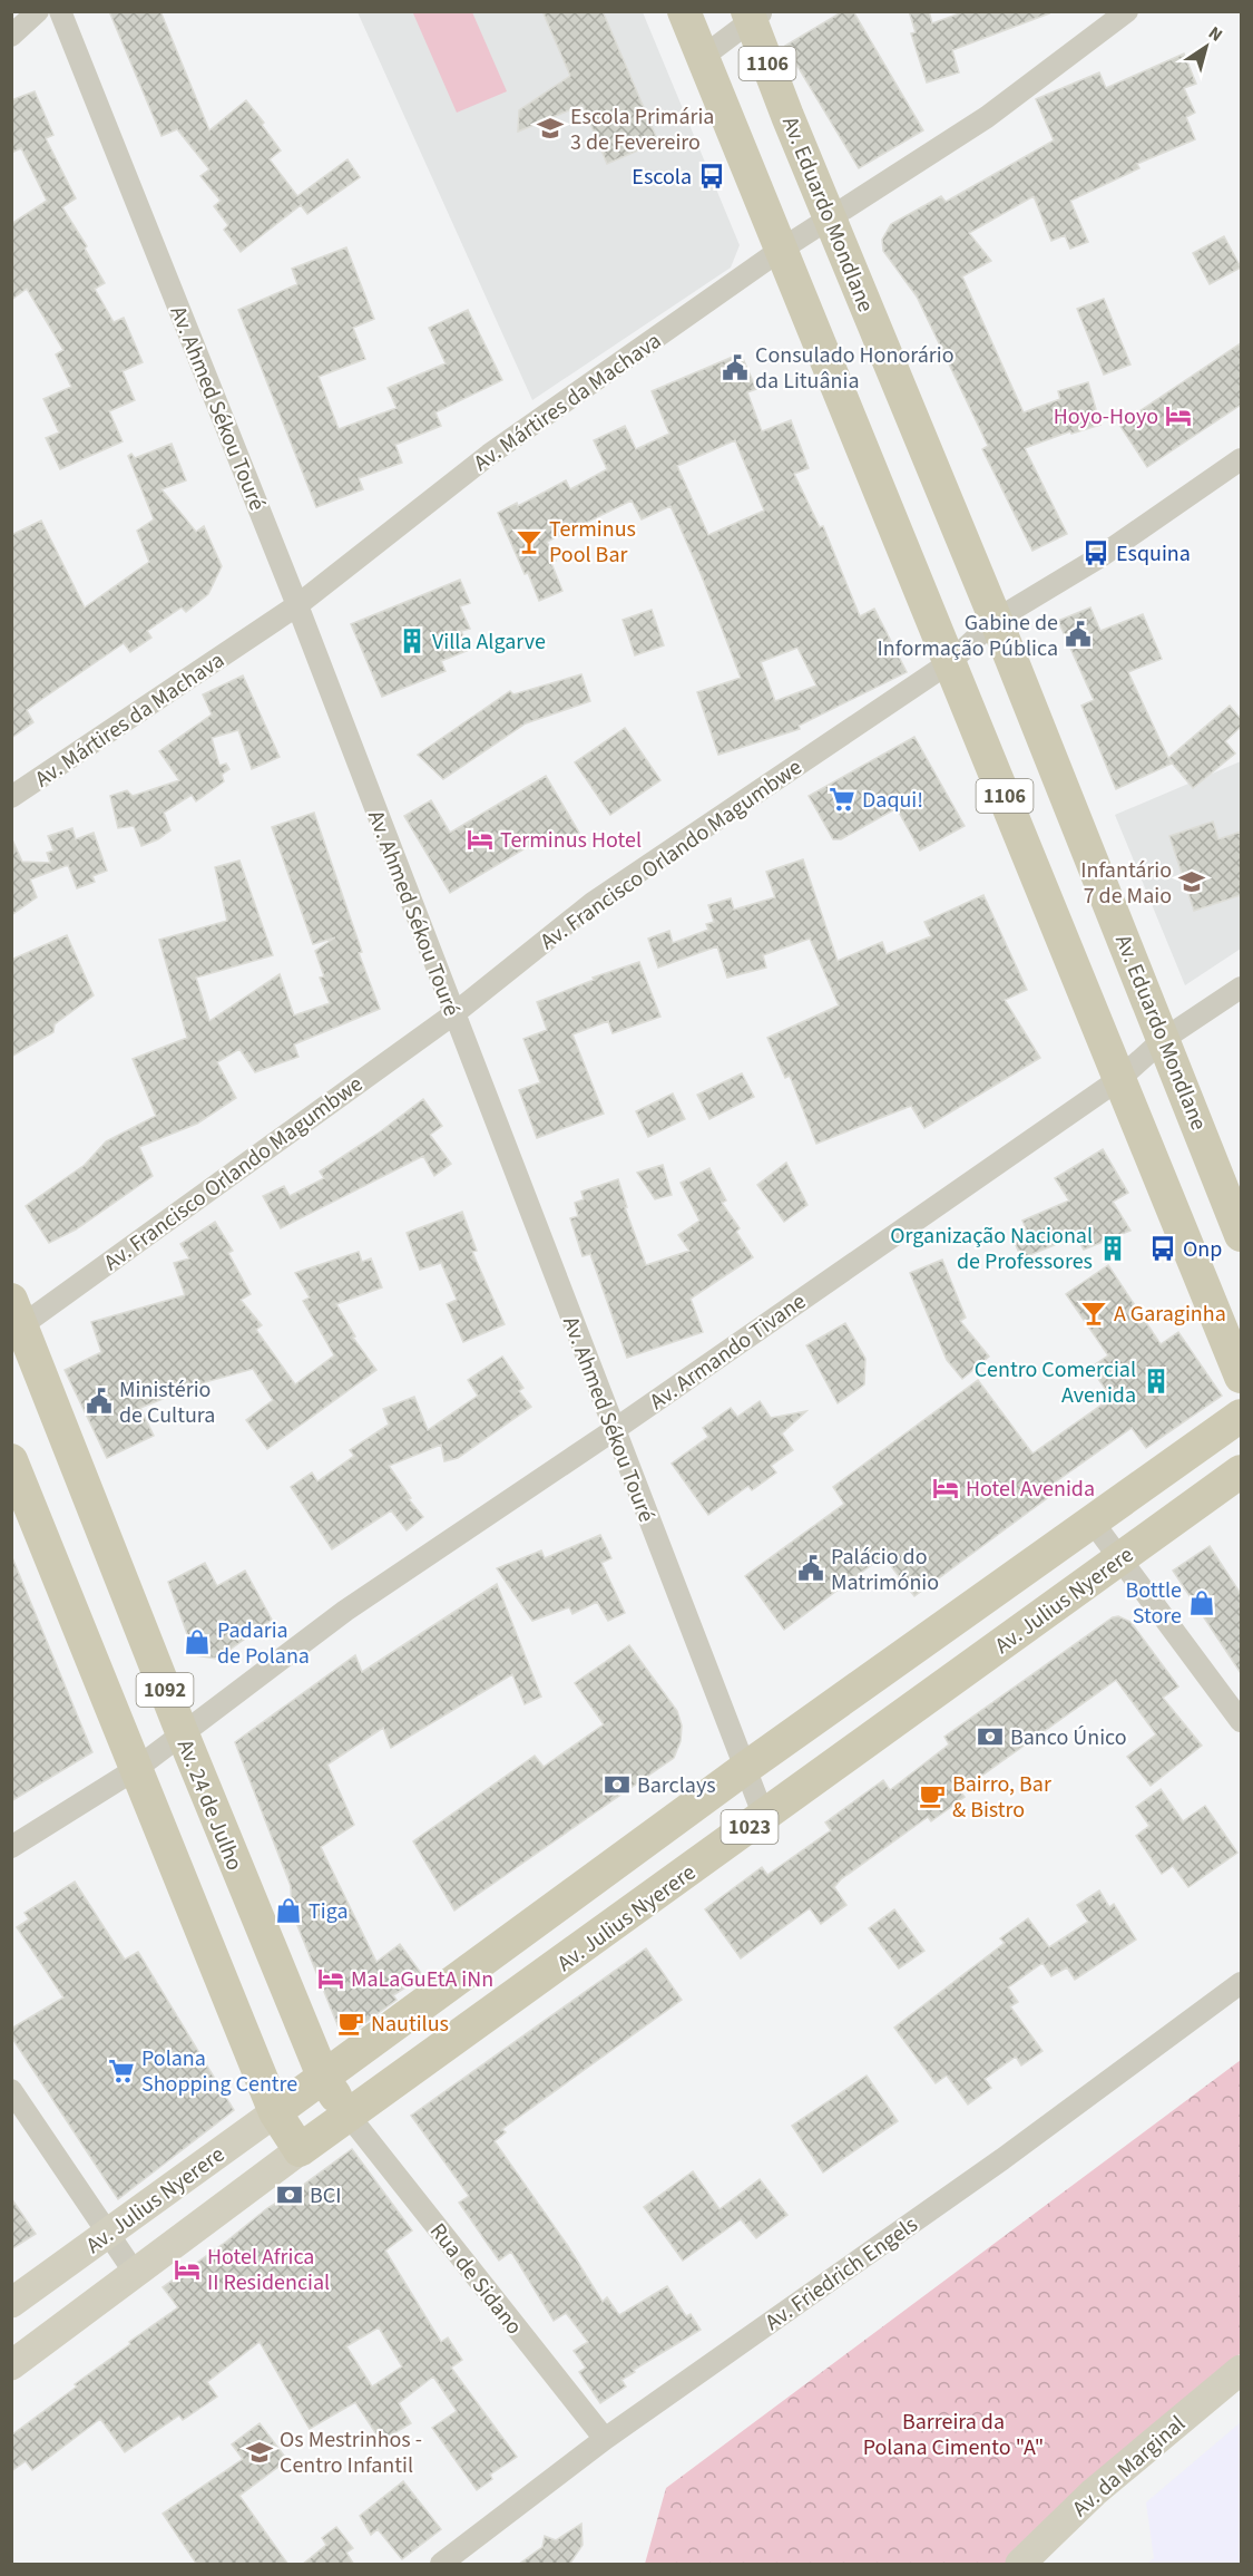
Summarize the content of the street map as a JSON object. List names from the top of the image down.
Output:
{
  "streets": {
    "main road": [
      "1106",
      "Av. Eduardo Mondlane",
      "Av. Julius Nyerere",
      "1092",
      "Av. 24 de Julho",
      "1023",
      "Av. da Marginal"
    ],
    "street": [
      "Av. Mártires da Machava",
      "Av. Ahmed Sékou Touré",
      "Av. Francisco Orlando Magumbwe",
      "Av. Armando Tivane",
      "Av. Friedrich Engels",
      "Rua de Sidano"
    ]
  },
  "crossings": [
    ["1106", "Av. Mártires da Machava"],
    ["1106", "Av. Francisco Orlando Magumbwe"],
    ["1106", "Av. Armando Tivane"],
    ["Av. Eduardo Mondlane", "Av. Mártires da Machava"],
    ["Av. Eduardo Mondlane", "Av. Francisco Orlando Magumbwe"],
    ["Av. Eduardo Mondlane", "Av. Armando Tivane"],
    ["Av. Mártires da Machava", "Av. Ahmed Sékou Touré"],
    ["Av. Ahmed Sékou Touré", "Av. Francisco Orlando Magumbwe"],
    ["Av. Ahmed Sékou Touré", "Av. Armando Tivane"],
    ["Av. Ahmed Sékou Touré", "Av. Julius Nyerere"],
    ["Av. Francisco Orlando Magumbwe", "Av. 24 de Julho"],
    ["Av. Armando Tivane", "1092"],
    ["Av. Armando Tivane", "Av. 24 de Julho"],
    ["Av. Julius Nyerere", "1092"],
    ["Av. Julius Nyerere", "Av. 24 de Julho"],
    ["Av. Julius Nyerere", "Rua de Sidano"],
    ["Av. 24 de Julho", "Rua de Sidano"],
    ["Av. Friedrich Engels", "Rua de Sidano"]
  ],
  "parks": ["Barreira da Polana Cimento \"A\""],
  "places": {
    "school or university": ["Escola Primária 3 de Fevereiro", "Infantário 7 de Maio", "Os Mestrinhos - Centro Infantil"],
    "bus stop": ["Escola", "Esquina", "Onp"],
    "public building": [
      "Consulado Honorário da Lituânia",
      "Gabine de Informação Pública",
      "Ministério de Cultura",
      "Palácio do Matrimónio"
    ],
    "hotel": [
      "Hoyo-Hoyo",
      "Terminus Hotel",
      "Hotel Avenida",
      "MaLaGuEtA iNn",
      "Hotel Africa II Residencial"
    ],
    "bar": ["Terminus Pool Bar", "A Garaginha"],
    "building": ["Villa Algarve", "Organização Nacional de Professores", "Centro Comercial Avenida"],
    "supermarket": ["Daqui!", "Polana Shopping Centre"],
    "shop": ["Bottle Store", "Padaria de Polana", "Tiga"],
    "bank": ["Banco Único", "Barclays", "BCI"],
    "cafe": ["Bairro, Bar & Bistro", "Nautilus"]
  },
  "north": "top right"
}
